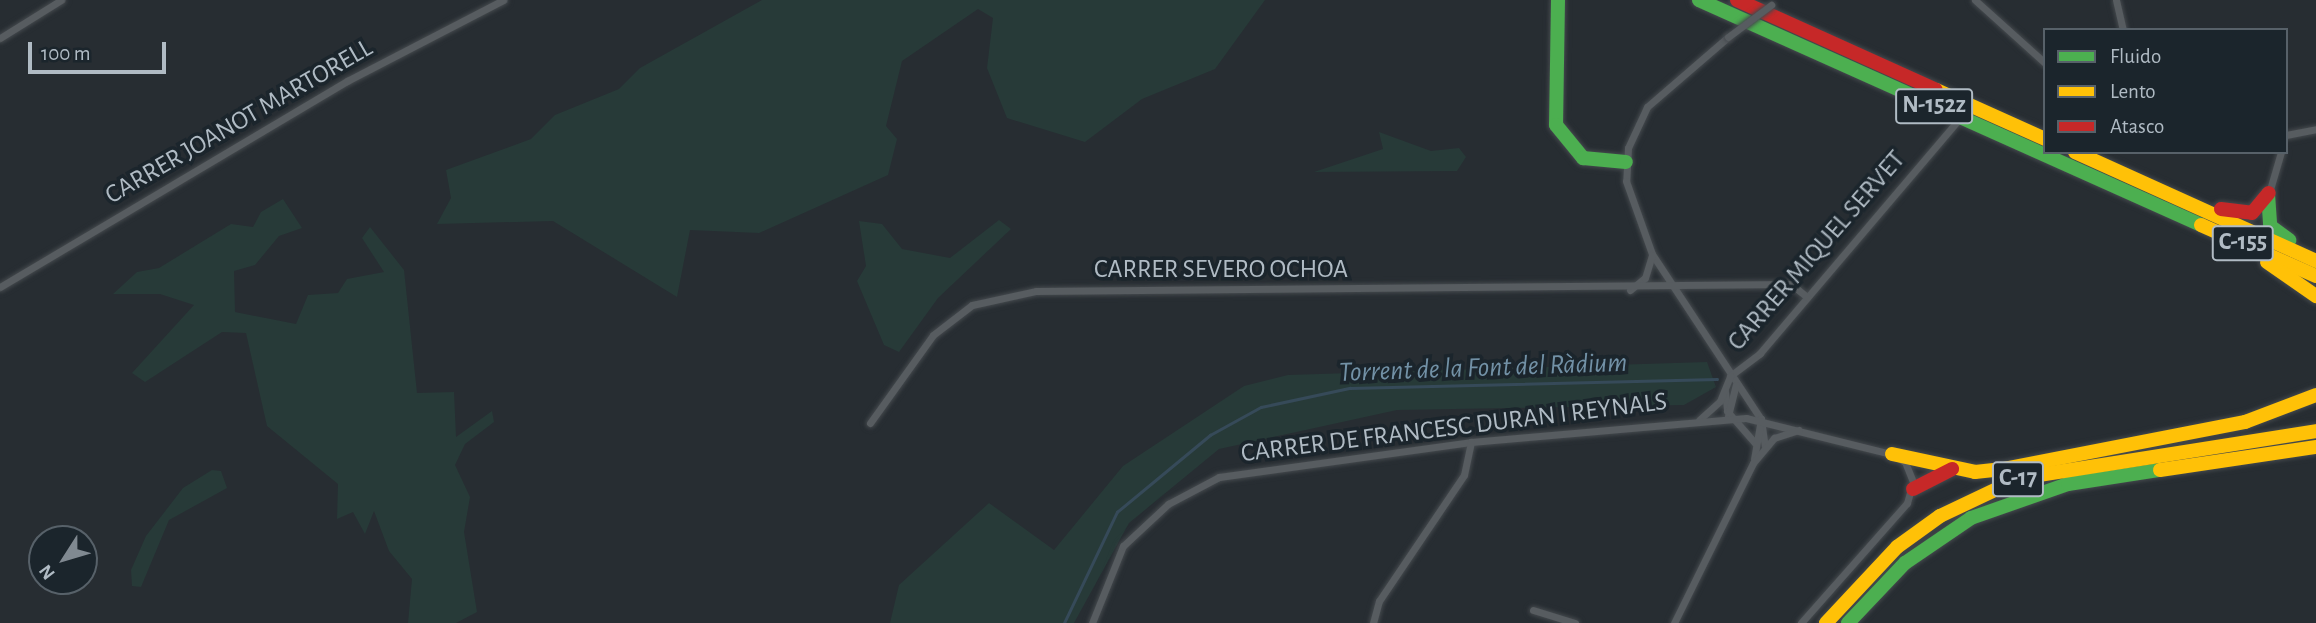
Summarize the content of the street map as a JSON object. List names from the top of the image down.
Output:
{
  "streets": {
    "highway": ["N-152z", "C-155", "C-17"],
    "street": [
      "CARRER JOANOT MARTORELL",
      "CARRER MIQUEL SERVET",
      "CARRER SEVERO OCHOA",
      "CARRER DE FRANCESC DURAN I REYNALS"
    ]
  },
  "crossings": [
    ["N-152z", "C-155"],
    ["N-152z", "CARRER MIQUEL SERVET"],
    ["CARRER MIQUEL SERVET", "CARRER SEVERO OCHOA"]
  ],
  "water": ["Torrent de la Font del Ràdium"],
  "legend": ["Fluido", "Lento", "Atasco"],
  "scale_bar": "100 m",
  "north": "bottom left"
}
